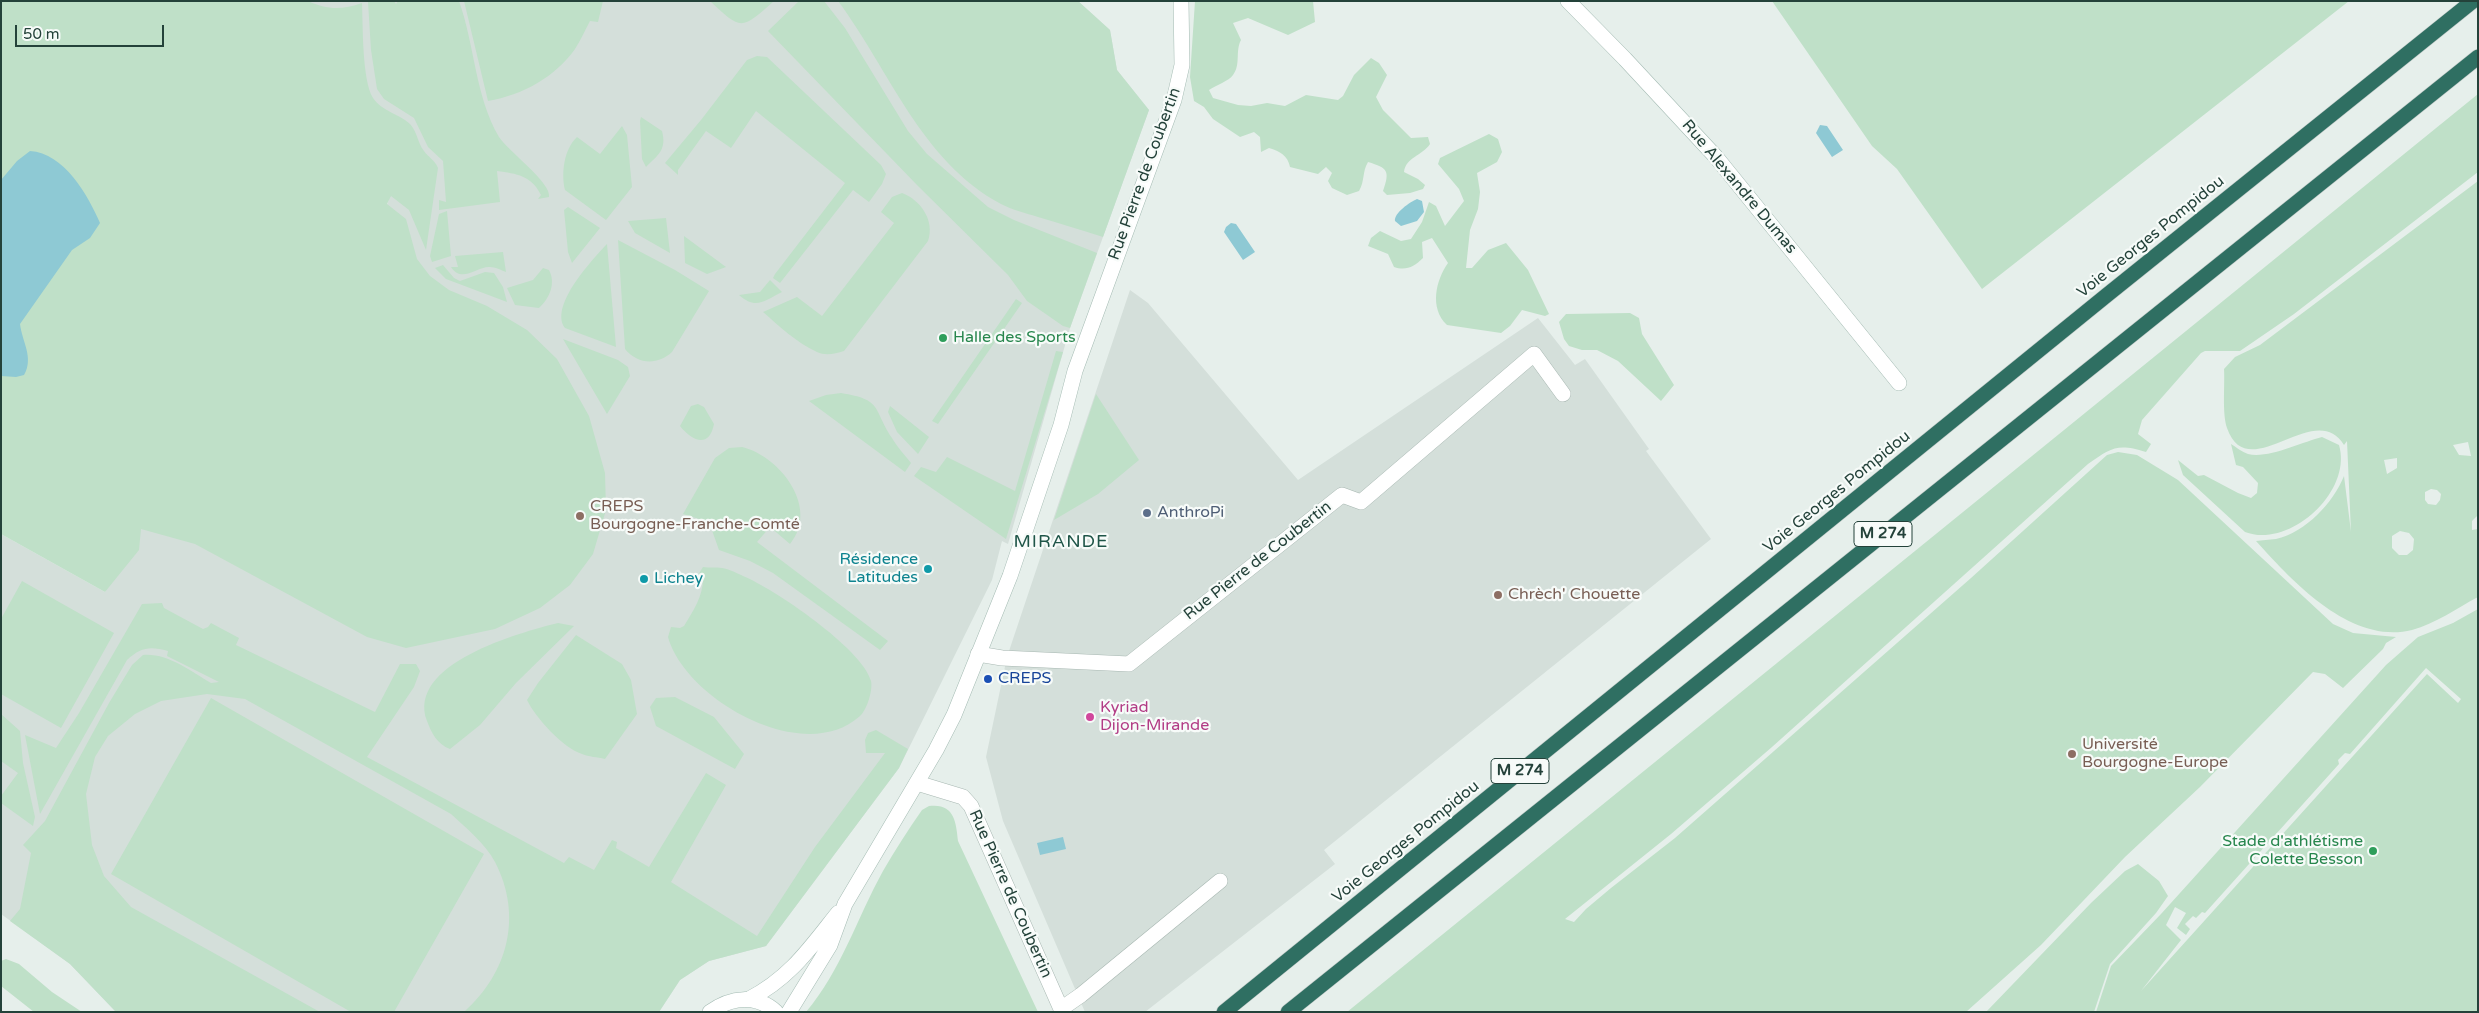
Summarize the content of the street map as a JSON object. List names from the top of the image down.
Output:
{
  "streets": {
    "highway": ["Voie Georges Pompidou", "M 274"],
    "street": ["Rue Pierre de Coubertin", "Rue Alexandre Dumas"]
  },
  "districts": ["MIRANDE"],
  "places": [
    "Halle des Sports",
    "AnthroPi",
    "CREPS Bourgogne-Franche-Comté",
    "Résidence Latitudes",
    "Lichey",
    "Chrèch' Chouette",
    "CREPS",
    "Kyriad Dijon-Mirande",
    "Université Bourgogne-Europe",
    "Stade d'athlétisme Colette Besson"
  ],
  "scale_bar": "50 m"
}
